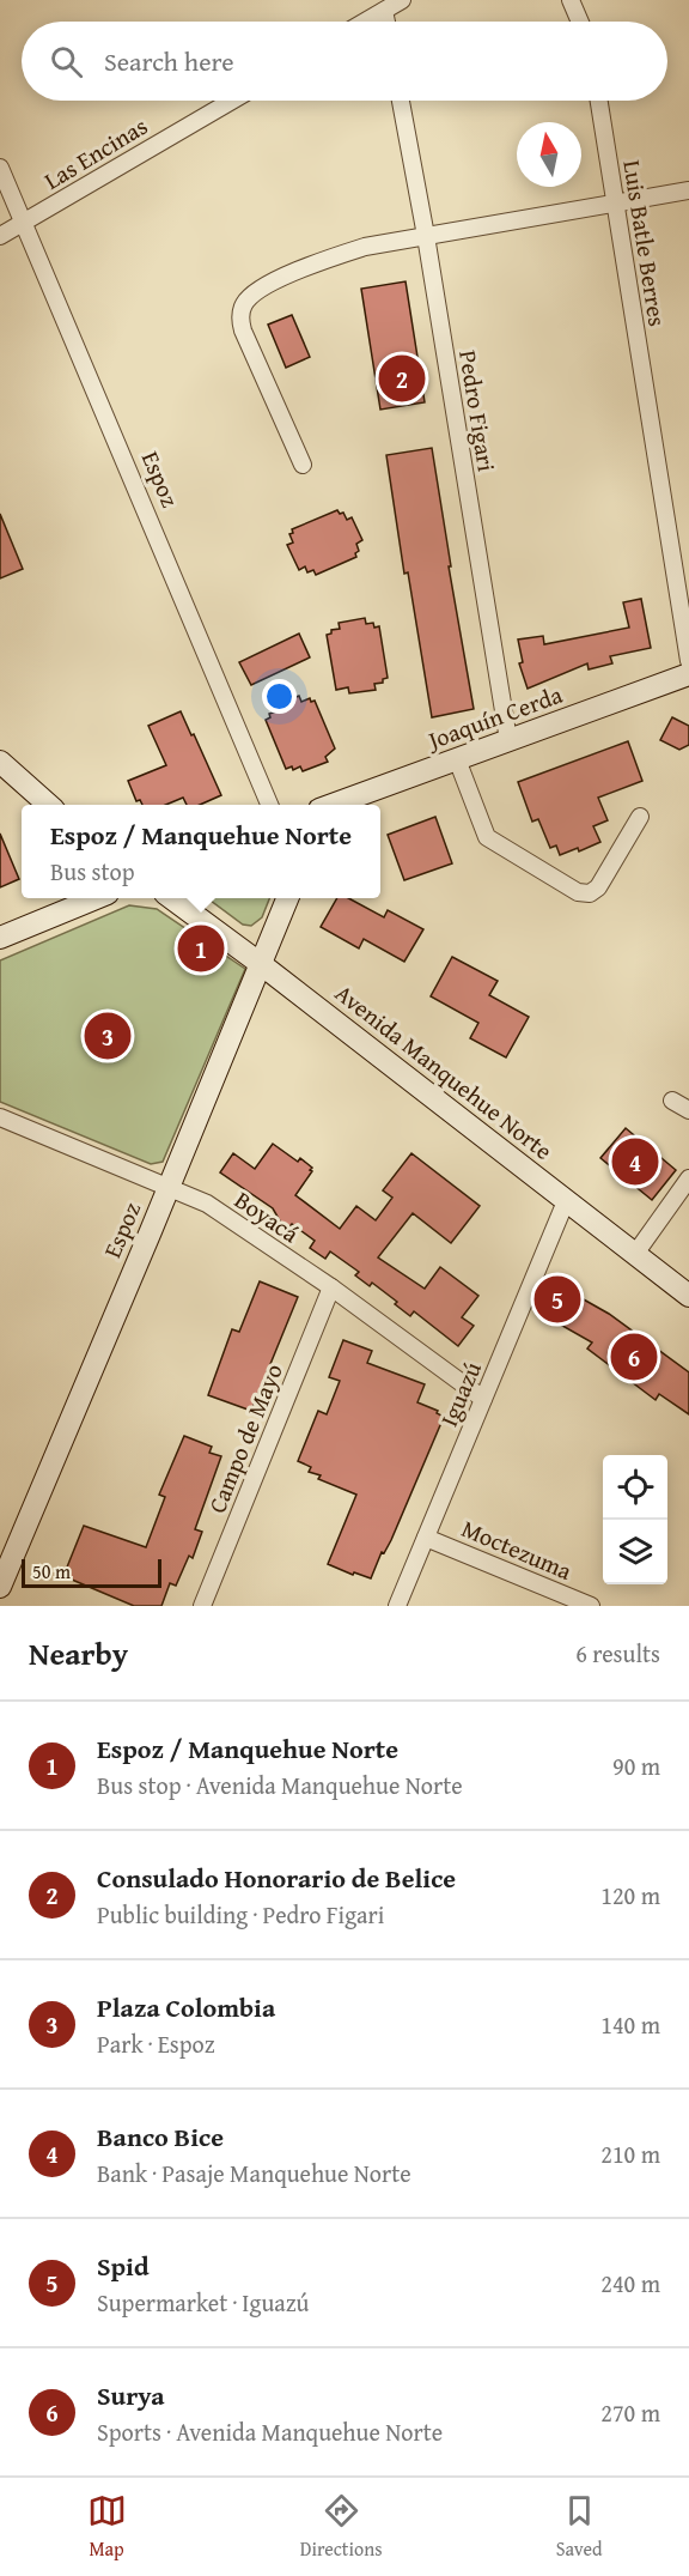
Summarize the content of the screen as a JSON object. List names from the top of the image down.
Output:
{
  "streets": {
    "street": [
      "Las Encinas",
      "Luis Batle Berres",
      "Pedro Figari",
      "Espoz",
      "Joaquín Cerda",
      "Avenida Manquehue Norte",
      "Boyacá",
      "Iguazú",
      "Campo de Mayo",
      "Moctezuma"
    ]
  },
  "crossings": [
    ["Las Encinas", "Espoz"],
    ["Pedro Figari", "Joaquín Cerda"],
    ["Espoz", "Avenida Manquehue Norte"],
    ["Espoz", "Boyacá"],
    ["Avenida Manquehue Norte", "Iguazú"],
    ["Boyacá", "Iguazú"],
    ["Boyacá", "Campo de Mayo"],
    ["Iguazú", "Moctezuma"]
  ],
  "scale_bar": "50 m",
  "north": "top",
  "page": {
    "search": "Search here",
    "pins": [
      "2",
      "1",
      "3",
      "4",
      "5",
      "6"
    ],
    "popup": ["Espoz / Manquehue Norte", "Bus stop"],
    "scale": "50 m",
    "heading": ["Nearby", "6 results"],
    "list": [
      {
        "mark": "1",
        "name": "Espoz / Manquehue Norte",
        "note": "Bus stop · Avenida Manquehue Norte",
        "value": "90 m"
      },
      {
        "mark": "2",
        "name": "Consulado Honorario de Belice",
        "note": "Public building · Pedro Figari",
        "value": "120 m"
      },
      {
        "mark": "3",
        "name": "Plaza Colombia",
        "note": "Park · Espoz",
        "value": "140 m"
      },
      {
        "mark": "4",
        "name": "Banco Bice",
        "note": "Bank · Pasaje Manquehue Norte",
        "value": "210 m"
      },
      {
        "mark": "5",
        "name": "Spid",
        "note": "Supermarket · Iguazú",
        "value": "240 m"
      },
      {
        "mark": "6",
        "name": "Surya",
        "note": "Sports · Avenida Manquehue Norte",
        "value": "270 m"
      }
    ],
    "nav": ["Map", "Directions", "Saved"]
  }
}
